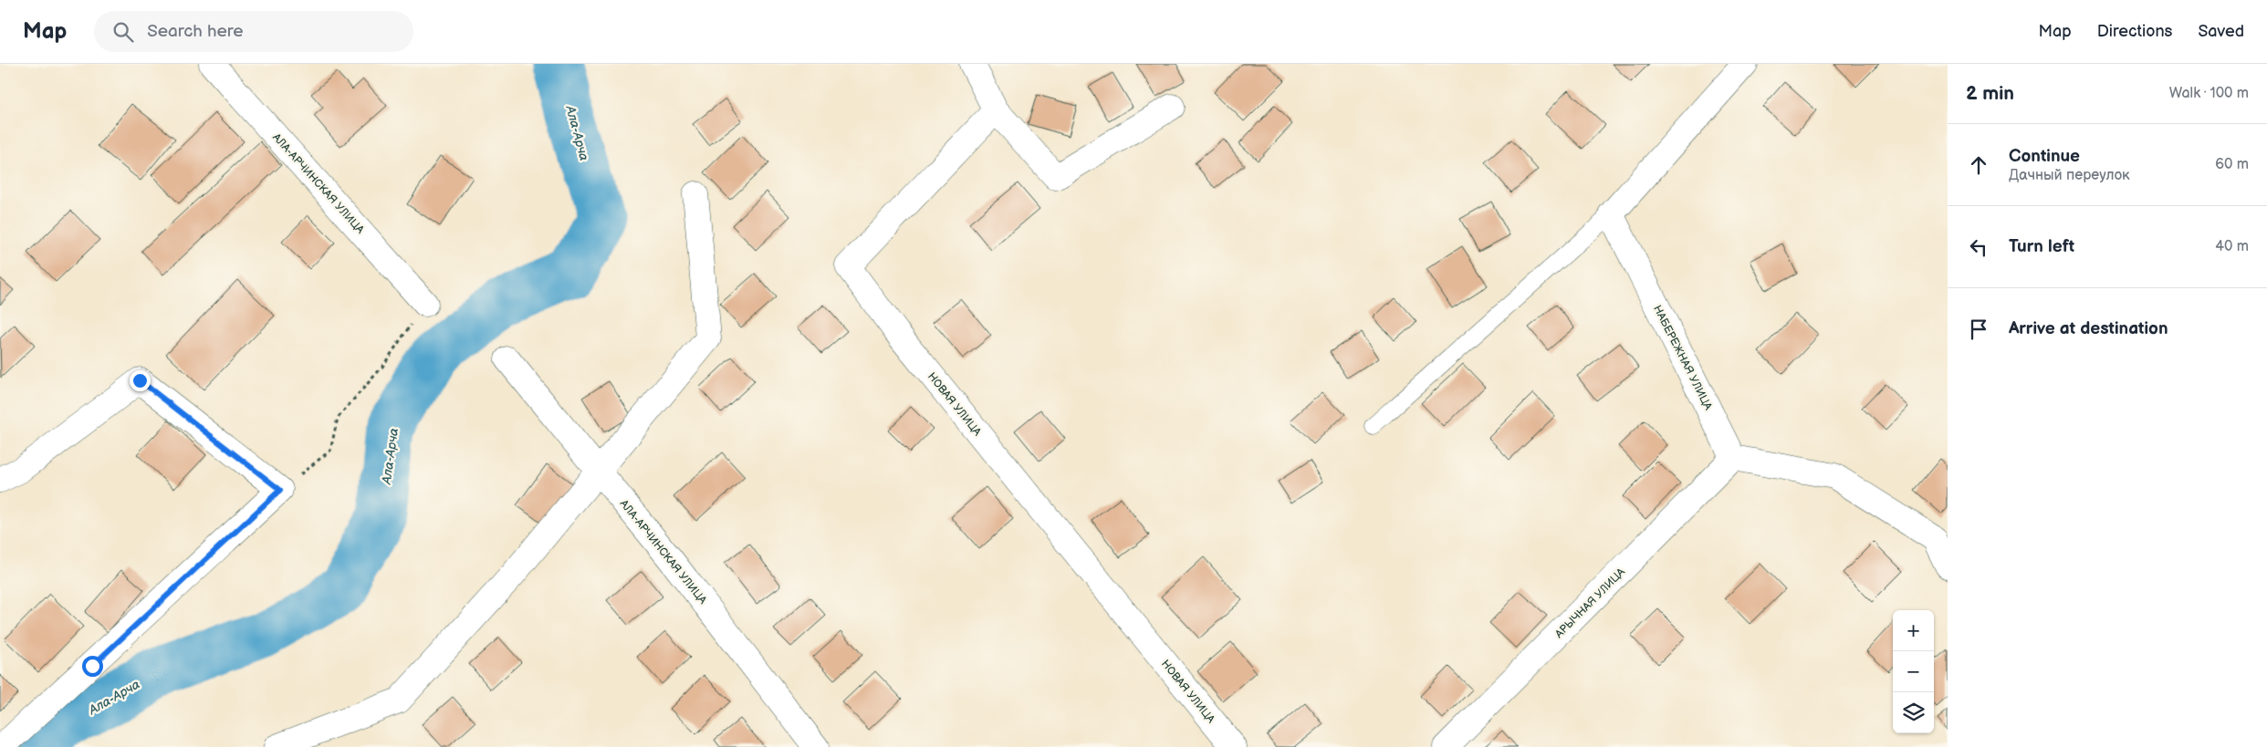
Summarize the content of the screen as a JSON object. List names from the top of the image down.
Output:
{
  "streets": {
    "street": [
      "АЛА-АРЧИНСКАЯ УЛИЦА",
      "НАБЕРЕЖНАЯ УЛИЦА",
      "НОВАЯ УЛИЦА",
      "АРЫЧНАЯ УЛИЦА"
    ]
  },
  "crossings": [
    ["НАБЕРЕЖНАЯ УЛИЦА", "АРЫЧНАЯ УЛИЦА"]
  ],
  "water": ["Ала-Арча"],
  "page": {
    "header": "Map",
    "search": "Search here",
    "nav": ["Map", "Directions", "Saved"],
    "heading": ["2 min", "Walk · 100 m"],
    "list": [
      ["Continue", "Дачный переулок", "60 m"],
      ["Turn left", "40 m"],
      "Arrive at destination"
    ],
    "map_buttons": ["+", "−"]
  }
}
